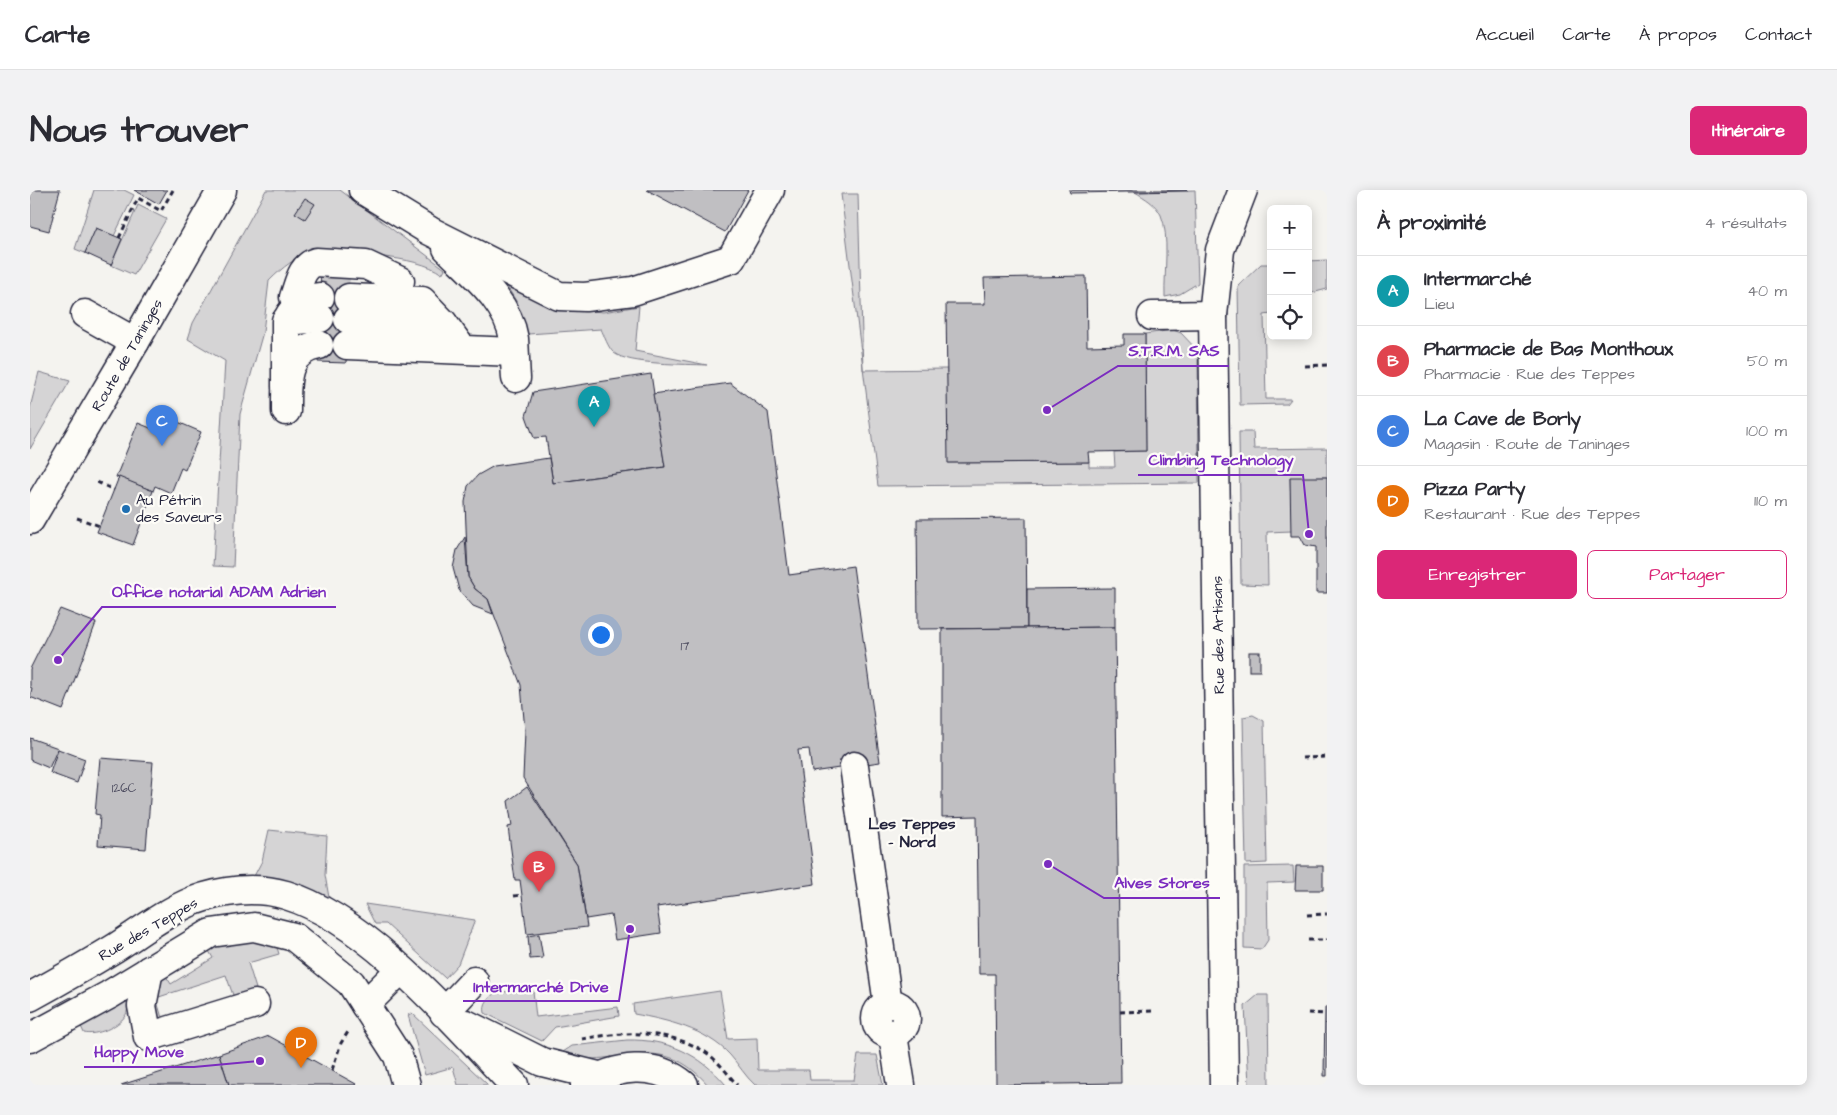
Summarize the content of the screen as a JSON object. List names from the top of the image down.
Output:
{
  "streets": {
    "street": ["Route de Taninges", "Rue des Artisans", "Rue des Teppes"]
  },
  "districts": ["Les Teppes - Nord"],
  "places": [
    "S.T.R.M. SAS",
    "Au Pétrin des Saveurs",
    "Climbing Technology",
    "Office notarial ADAM Adrien",
    "Alves Stores",
    "Intermarché Drive",
    "Happy Move"
  ],
  "house_numbers": ["17", "126C"],
  "page": {
    "header": "Carte",
    "nav": [
      "Accueil",
      "Carte",
      "À propos",
      "Contact"
    ],
    "title": "Nous trouver",
    "buttons": [
      "Itinéraire",
      ["Enregistrer", "Partager"]
    ],
    "heading": ["À proximité", "4 résultats"],
    "map_buttons": ["+", "−"],
    "list": [
      {
        "mark": "A",
        "name": "Intermarché",
        "note": "Lieu",
        "value": "40 m"
      },
      {
        "mark": "B",
        "name": "Pharmacie de Bas Monthoux",
        "note": "Pharmacie · Rue des Teppes",
        "value": "50 m"
      },
      {
        "mark": "C",
        "name": "La Cave de Borly",
        "note": "Magasin · Route de Taninges",
        "value": "100 m"
      },
      {
        "mark": "D",
        "name": "Pizza Party",
        "note": "Restaurant · Rue des Teppes",
        "value": "110 m"
      }
    ],
    "pins": [
      "A",
      "C",
      "B",
      "D"
    ]
  }
}
